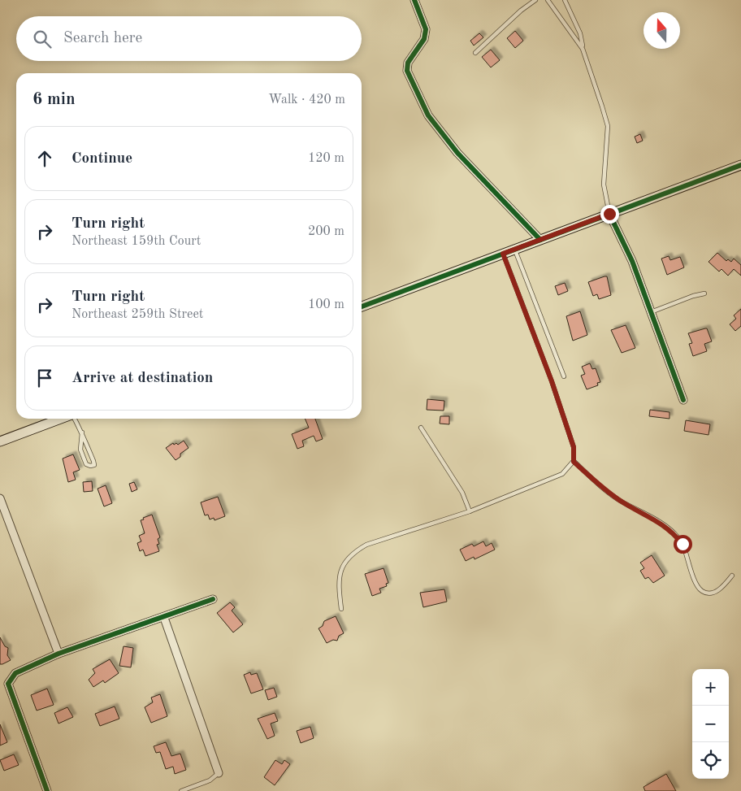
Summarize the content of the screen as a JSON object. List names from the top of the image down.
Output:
{
  "north": "top",
  "page": {
    "search": "Search here",
    "heading": ["6 min", "Walk · 420 m"],
    "list": [
      ["Continue", "120 m"],
      ["Turn right", "Northeast 159th Court", "200 m"],
      ["Turn right", "Northeast 259th Street", "100 m"],
      "Arrive at destination"
    ],
    "map_buttons": ["+", "−"]
  }
}
